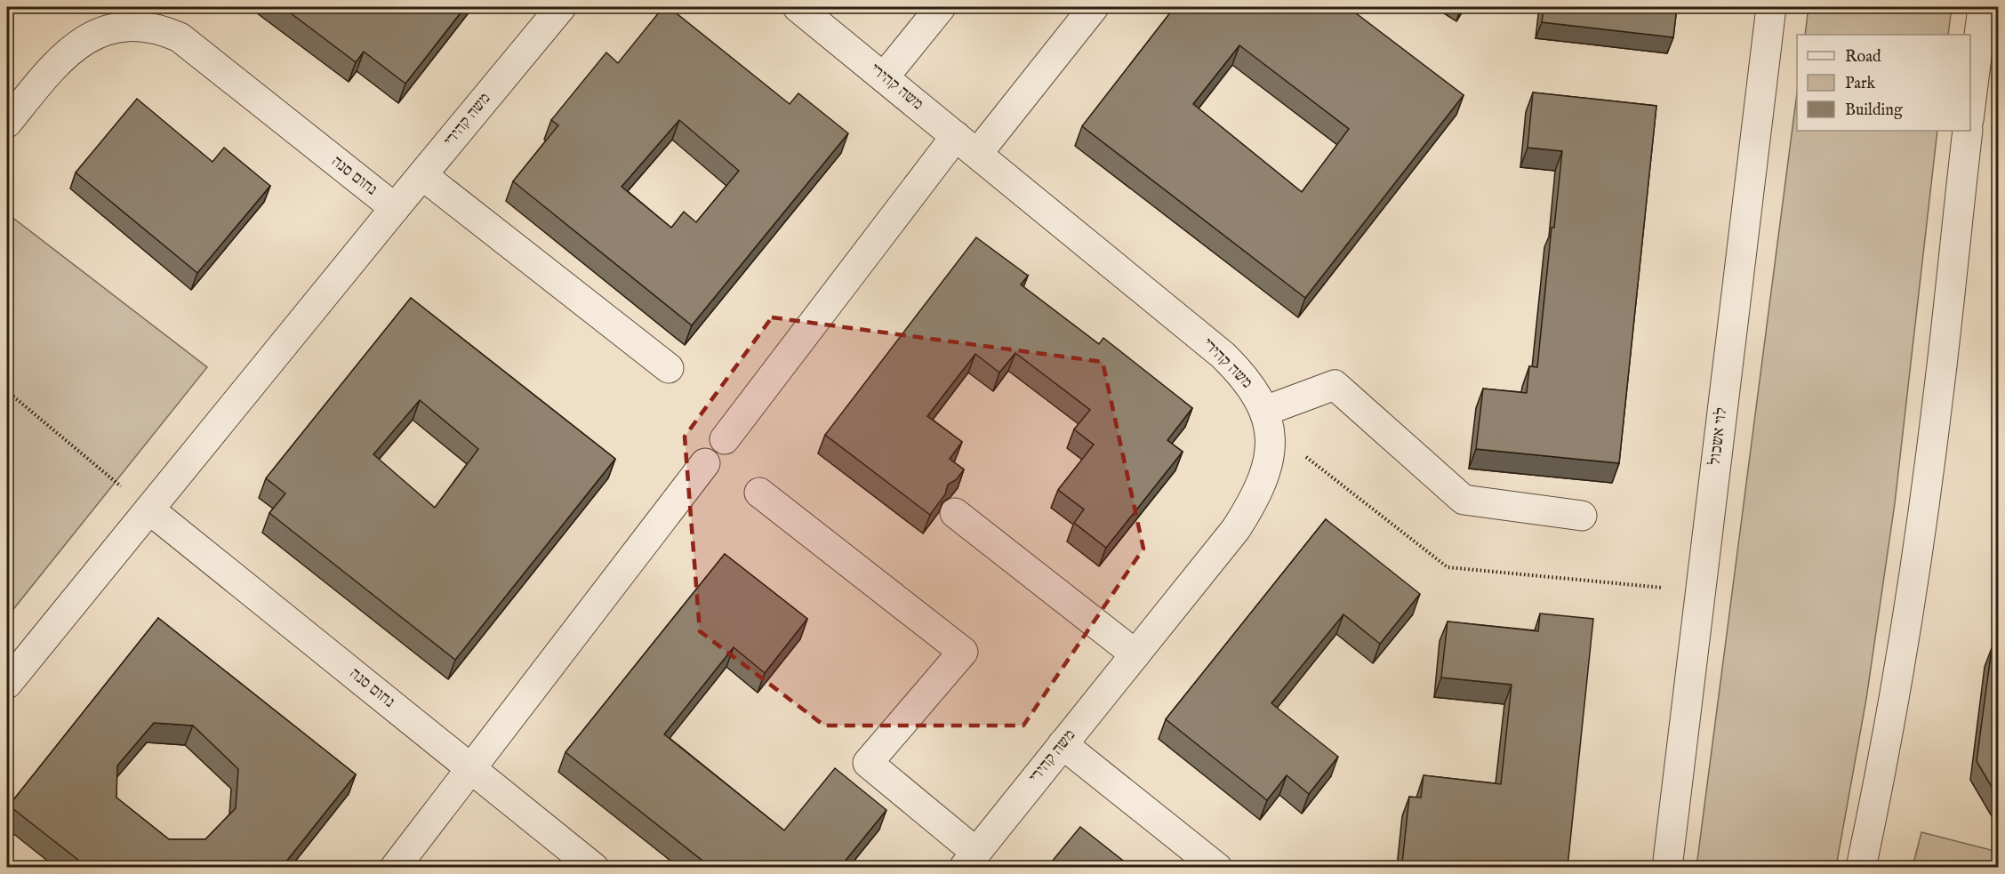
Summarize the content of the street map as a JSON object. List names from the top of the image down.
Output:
{
  "streets": {
    "street": ["משה קהירי", "נחום סנה", "לוי אשכול"]
  },
  "crossings": [
    ["משה קהירי", "נחום סנה"]
  ],
  "legend": ["Road", "Park", "Building"]
}
